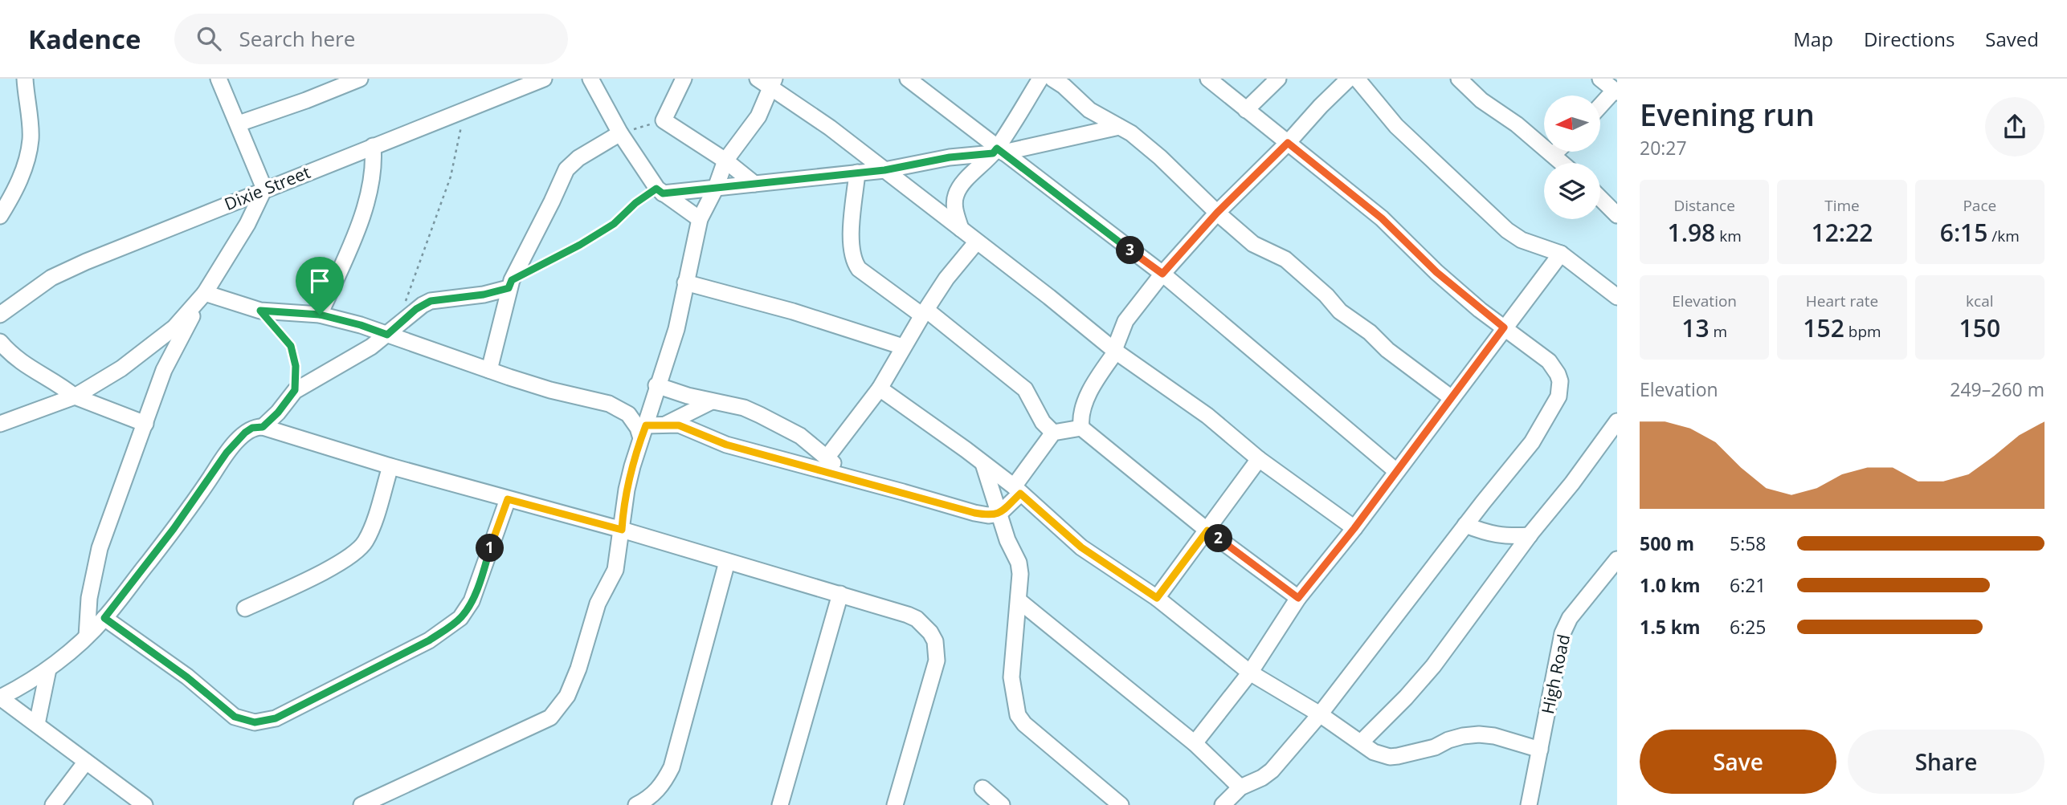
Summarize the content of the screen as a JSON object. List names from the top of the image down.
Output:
{
  "streets": {
    "street": ["Dixie Street", "High Road"]
  },
  "north": "left",
  "page": {
    "header": "Kadence",
    "search": "Search here",
    "nav": ["Map", "Directions", "Saved"],
    "heading": ["Evening run", "20:27"],
    "stats": [
      ["Distance", "1.98 km"],
      ["Time", "12:22"],
      ["Pace", "6:15 /km"],
      ["Elevation", "13 m"],
      ["Heart rate", "152 bpm"],
      ["kcal", "150"]
    ],
    "pins": ["3", "2", "1"],
    "chart": ["Elevation", "249–260 m"],
    "list": [
      {
        "name": "500 m",
        "note": "5:58"
      },
      {
        "name": "1.0 km",
        "note": "6:21"
      },
      {
        "name": "1.5 km",
        "note": "6:25"
      }
    ],
    "buttons": ["Save", "Share"]
  }
}
